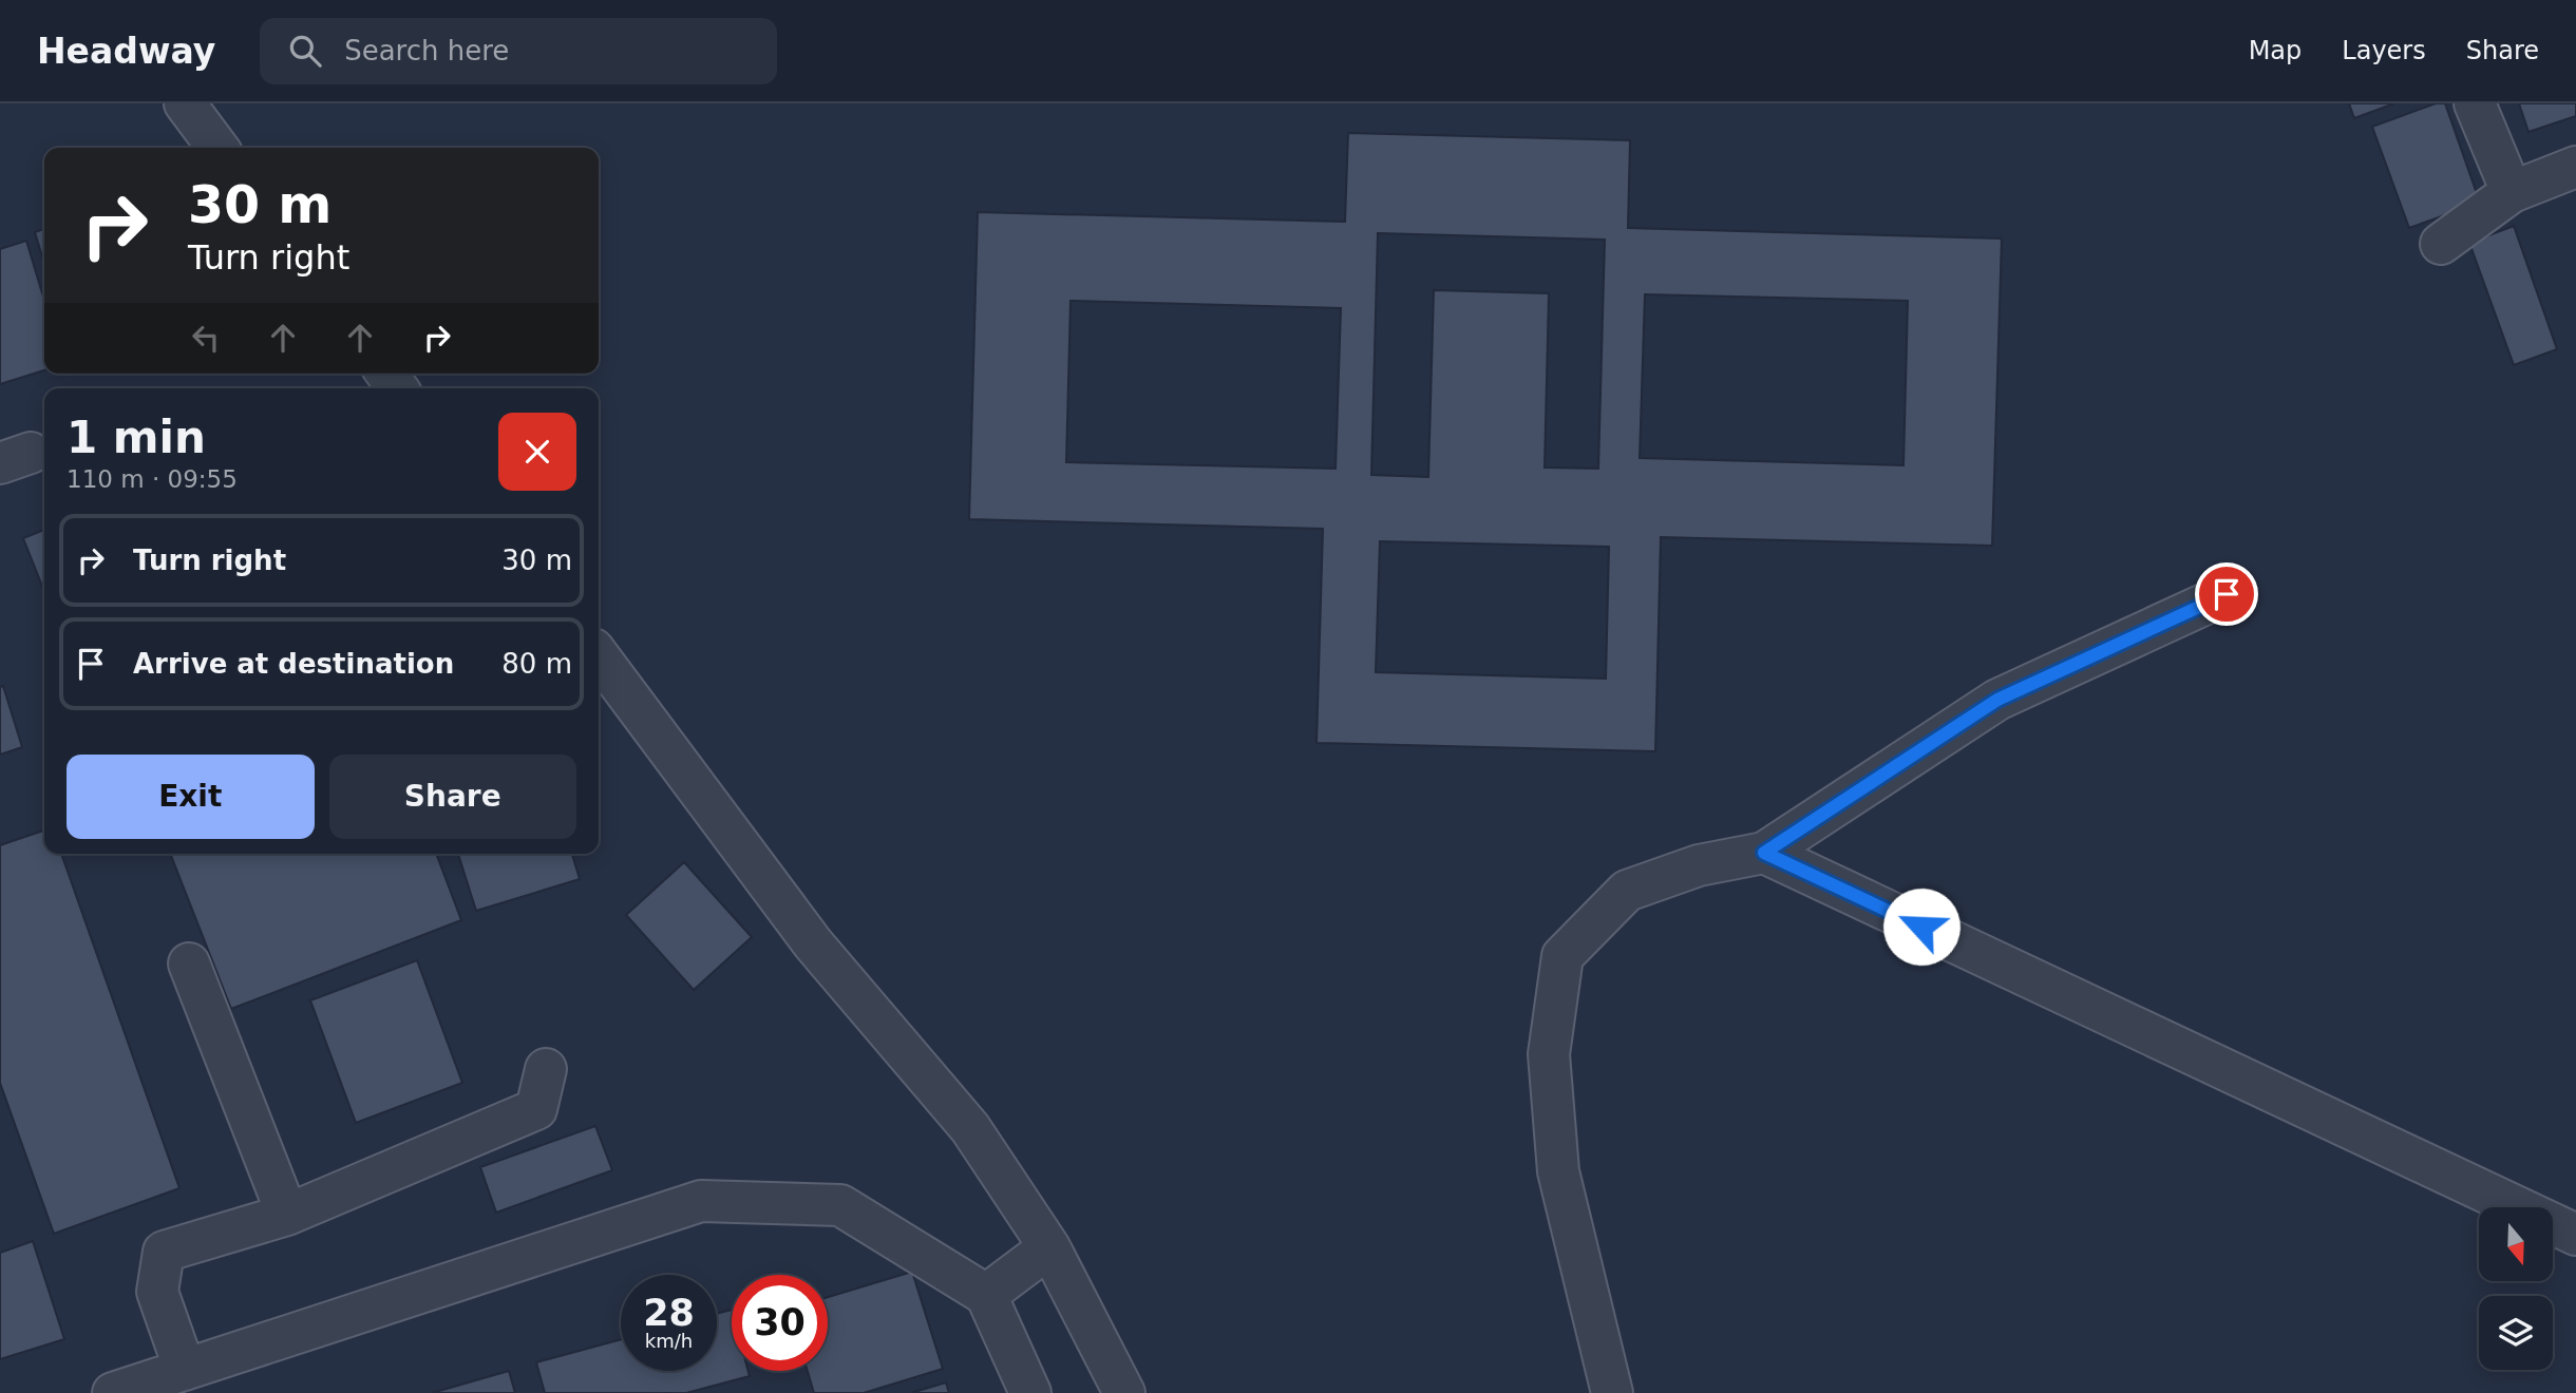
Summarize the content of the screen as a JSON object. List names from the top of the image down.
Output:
{
  "north": "bottom",
  "page": {
    "header": "Headway",
    "search": "Search here",
    "nav": ["Map", "Layers", "Share"],
    "turn": ["30 m", "Turn right"],
    "heading": ["1 min", "110 m · 09:55"],
    "list": [
      {
        "name": "Turn right",
        "value": "30 m"
      },
      {
        "name": "Arrive at destination",
        "value": "80 m"
      }
    ],
    "buttons": ["Exit", "Share"],
    "speed": "28 km/h",
    "limit": "30"
  }
}
